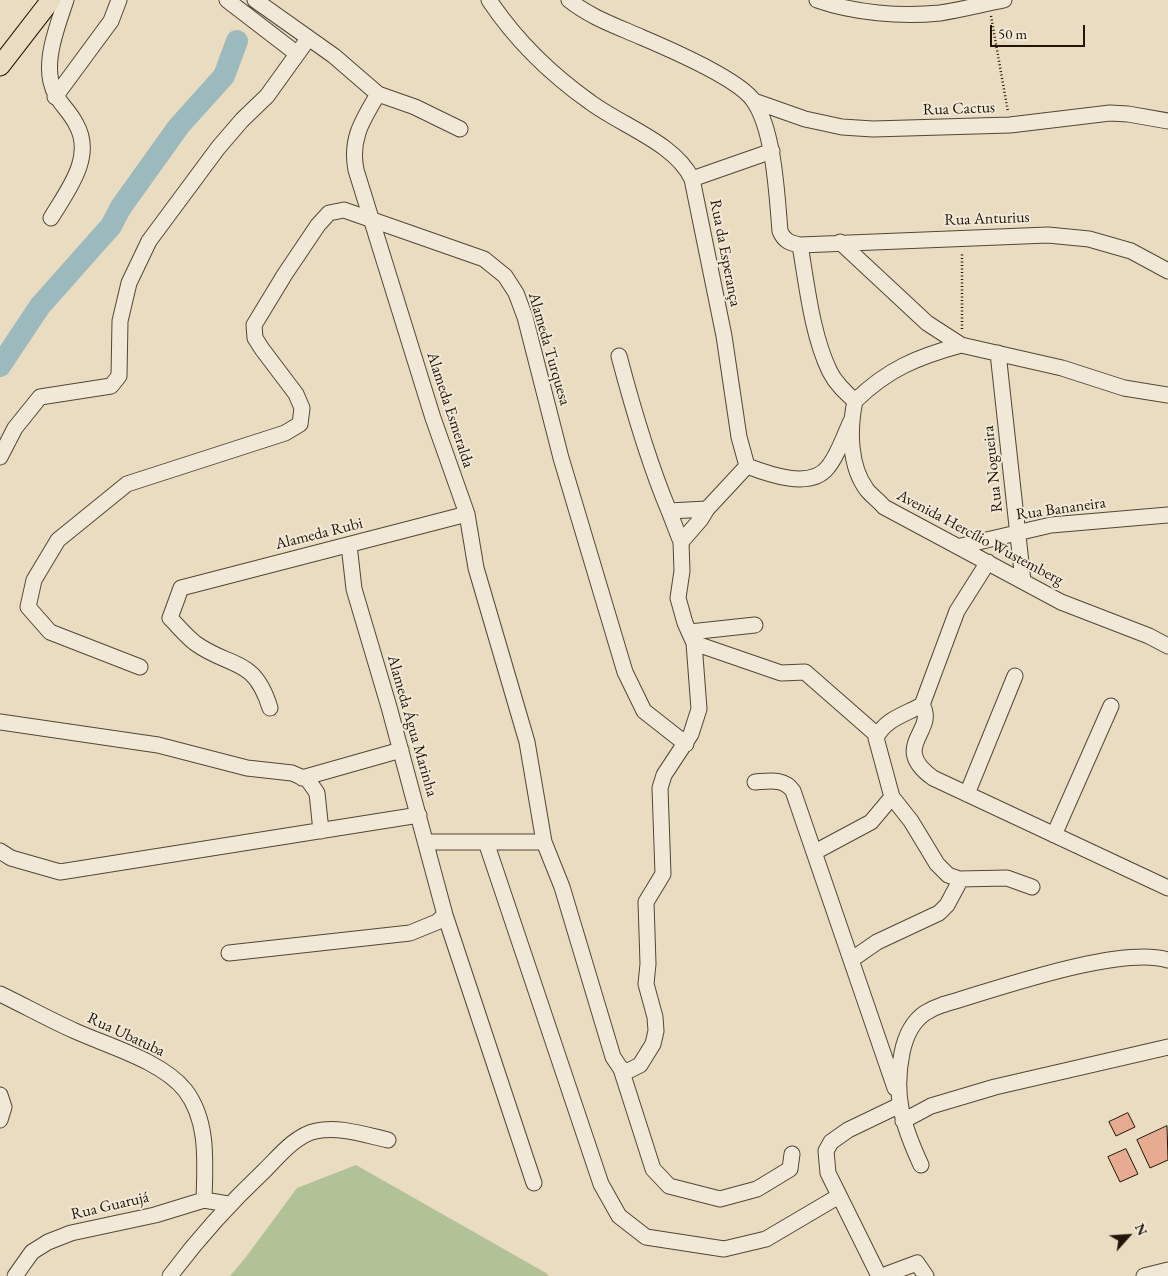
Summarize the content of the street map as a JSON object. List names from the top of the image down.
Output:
{
  "streets": {
    "street": [
      "Rua Cactus",
      "Rua Anturius",
      "Rua da Esperança",
      "Alameda Turquesa",
      "Alameda Esmeralda",
      "Rua Nogueira",
      "Rua Bananeira",
      "Alameda Rubi",
      "Avenida Hercílio Wustemberg",
      "Alameda Água Marinha",
      "Rua Ubatuba",
      "Rua Guarujá"
    ]
  },
  "crossings": [
    ["Alameda Turquesa", "Alameda Esmeralda"],
    ["Alameda Esmeralda", "Alameda Rubi"],
    ["Rua Nogueira", "Rua Bananeira"],
    ["Rua Nogueira", "Avenida Hercílio Wustemberg"],
    ["Rua Bananeira", "Avenida Hercílio Wustemberg"],
    ["Alameda Rubi", "Alameda Água Marinha"],
    ["Rua Ubatuba", "Rua Guarujá"]
  ],
  "scale_bar": "50 m",
  "north": "top right"
}
